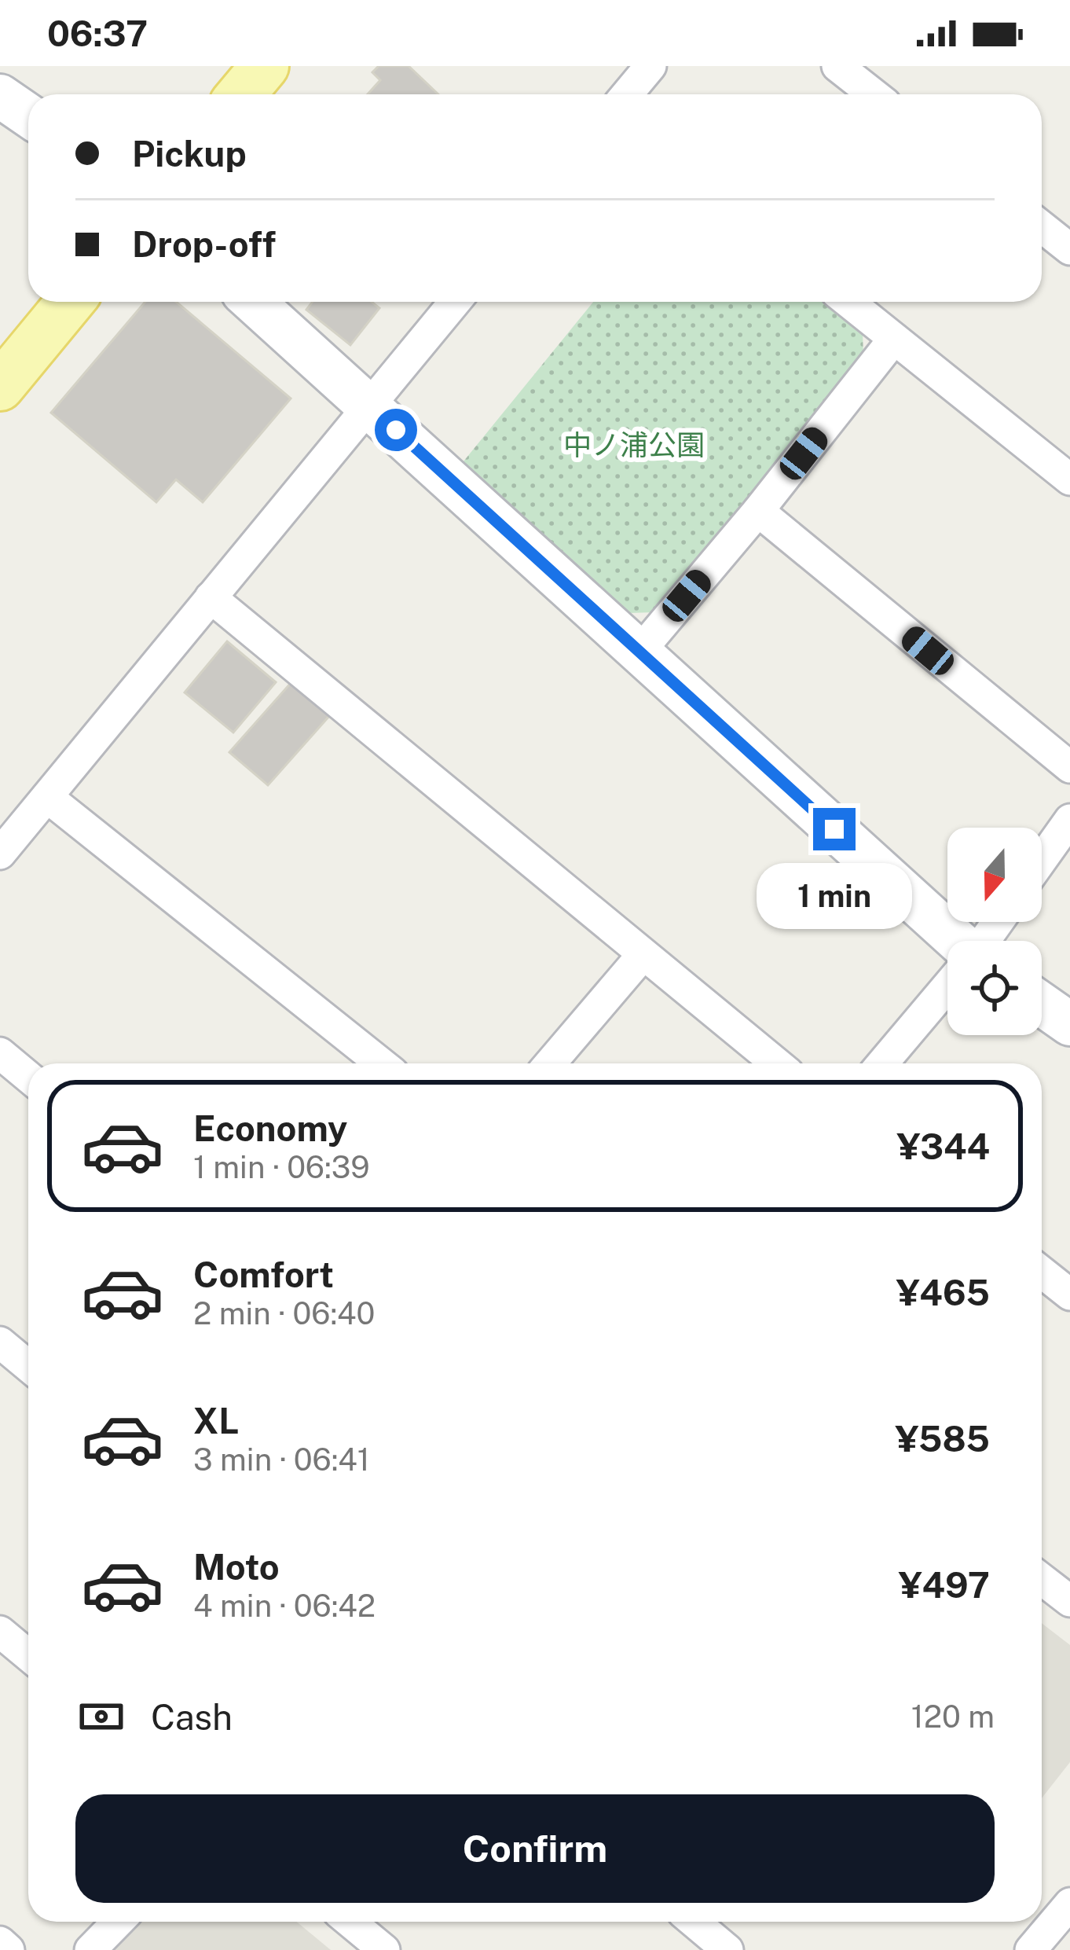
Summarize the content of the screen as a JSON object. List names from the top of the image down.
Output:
{
  "parks": ["中ノ浦公園"],
  "north": "bottom",
  "page": {
    "status": "06:37",
    "banner": ["Pickup", "Drop-off"],
    "bubble": "1 min",
    "list": [
      {
        "name": "Economy",
        "note": "1 min · 06:39",
        "value": "¥344"
      },
      {
        "name": "Comfort",
        "note": "2 min · 06:40",
        "value": "¥465"
      },
      {
        "name": "XL",
        "note": "3 min · 06:41",
        "value": "¥585"
      },
      {
        "name": "Moto",
        "note": "4 min · 06:42",
        "value": "¥497"
      }
    ],
    "pay": ["Cash", "120 m"],
    "buttons": "Confirm"
  }
}
